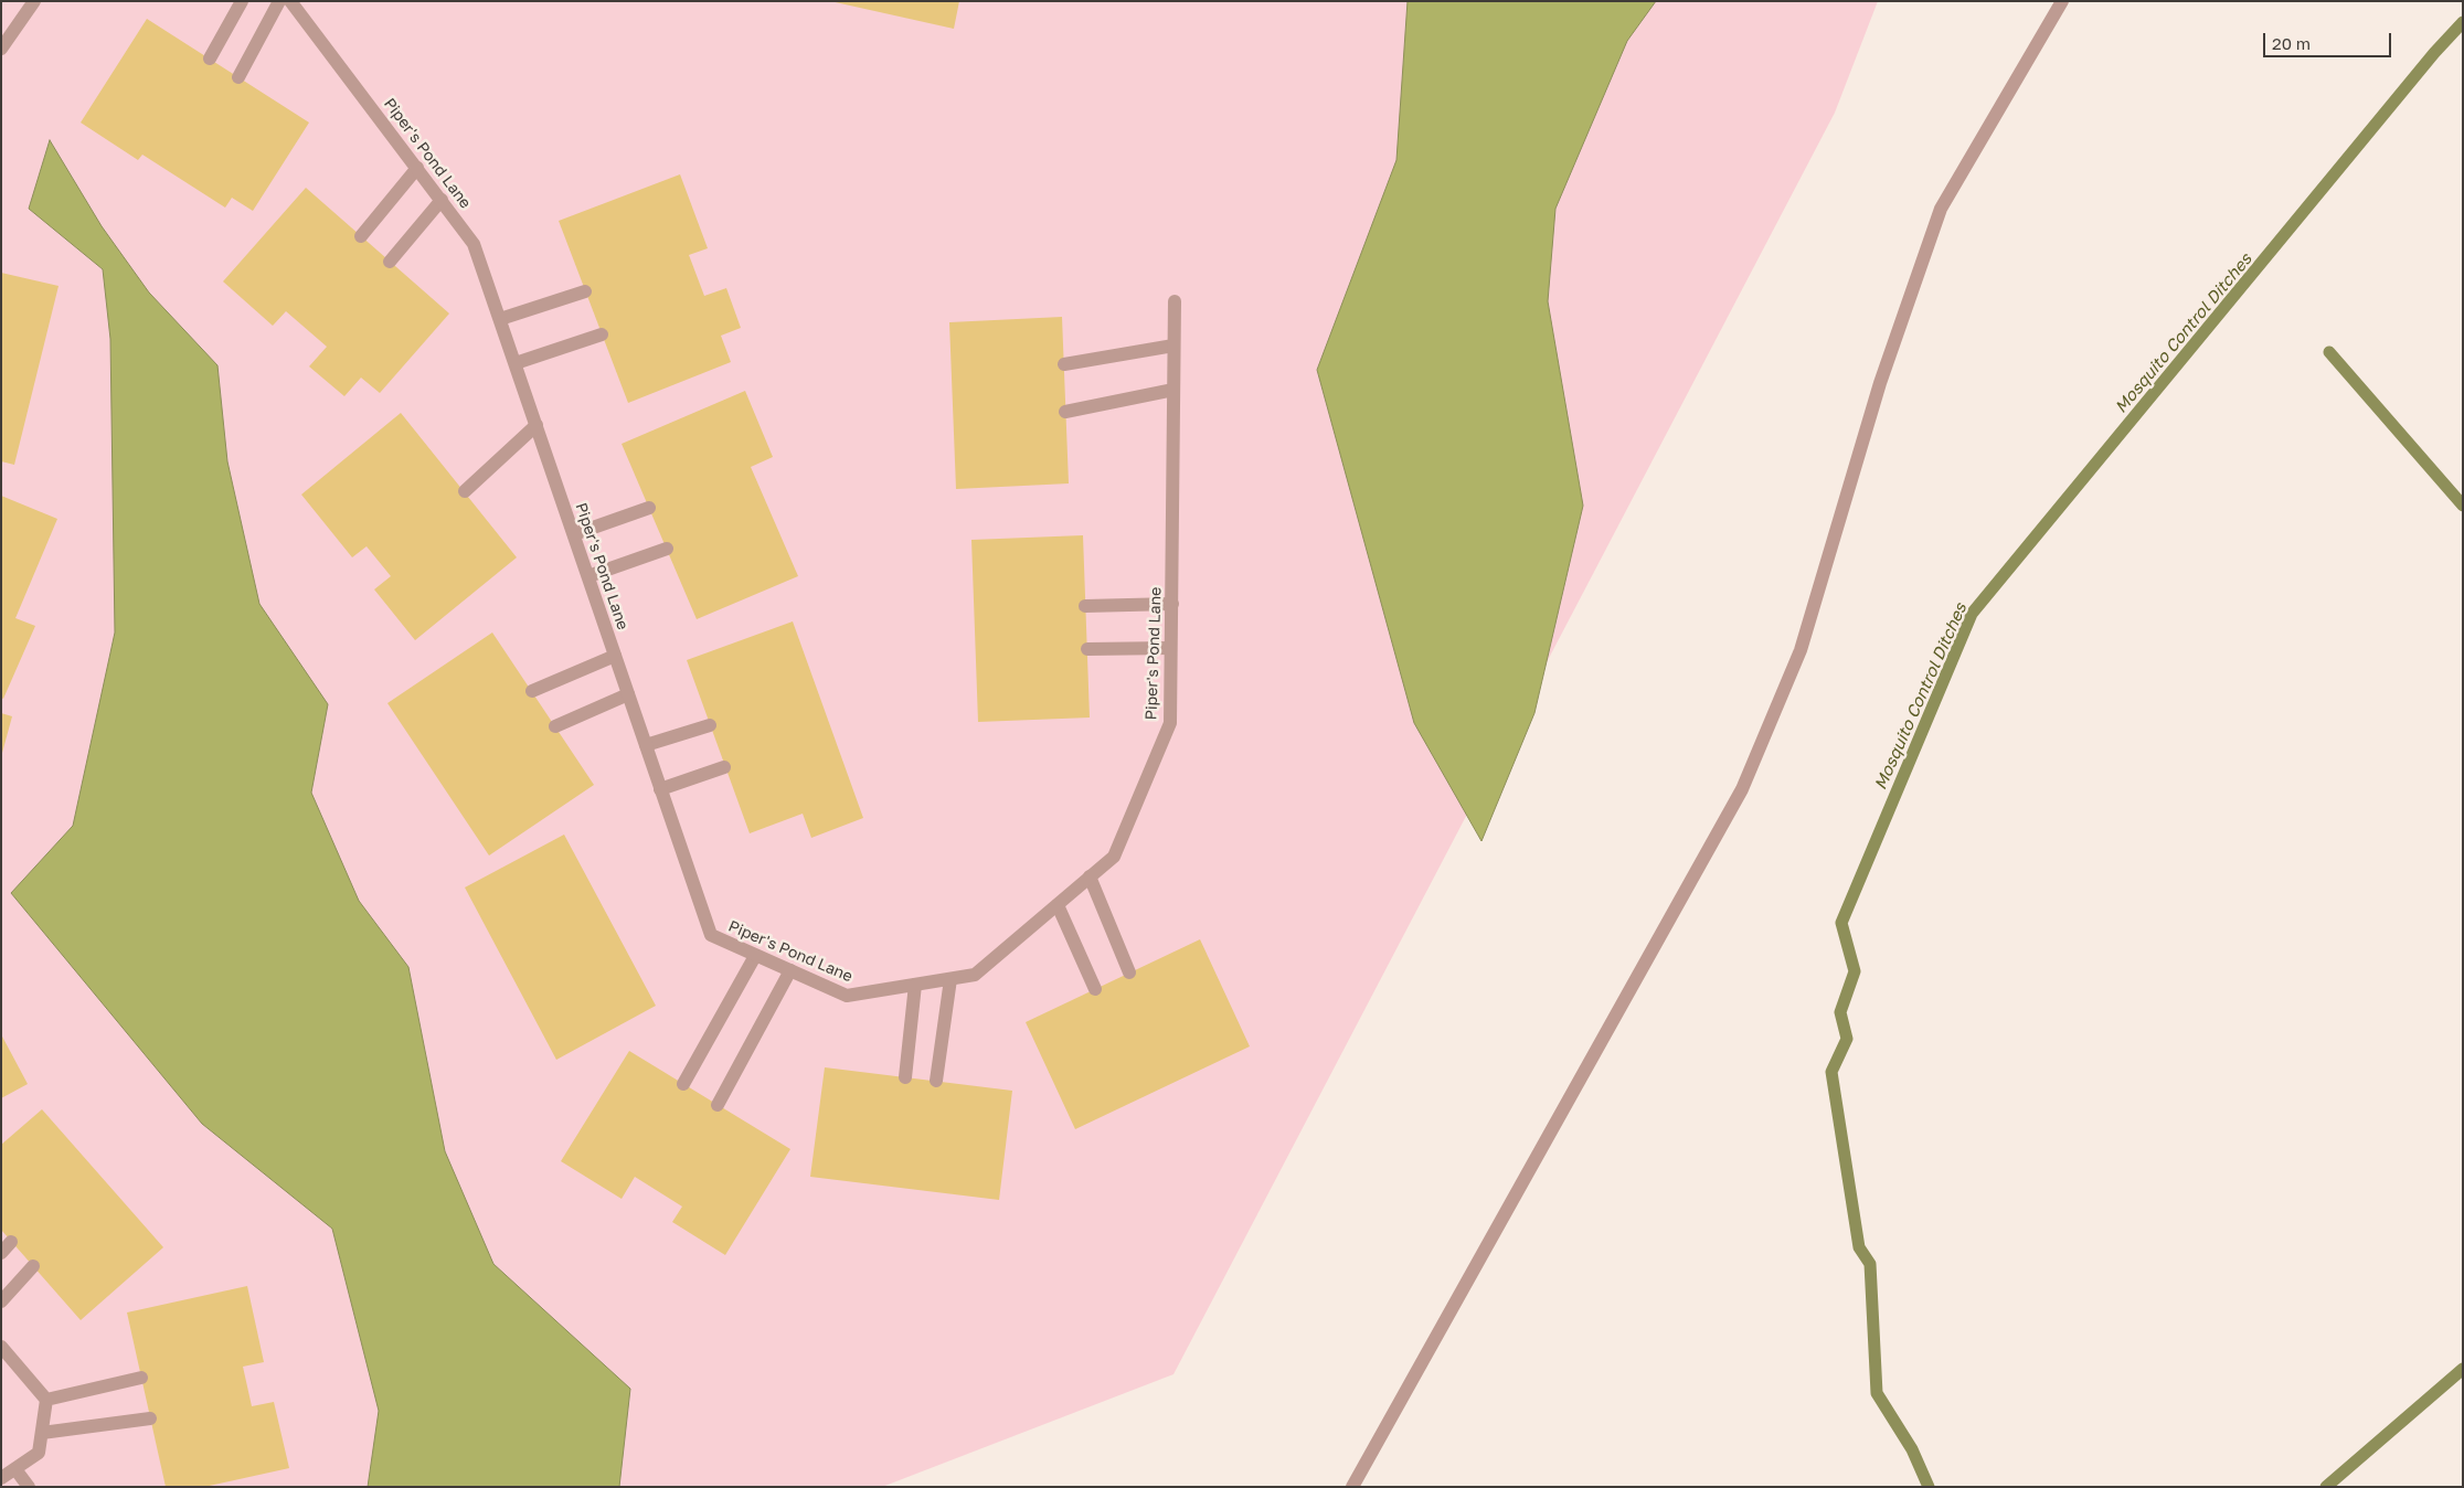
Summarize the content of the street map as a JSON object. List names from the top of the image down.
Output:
{
  "streets": {
    "street": ["Piper's Pond Lane"]
  },
  "water": ["Mosquito Control Ditches"],
  "scale_bar": "20 m"
}
